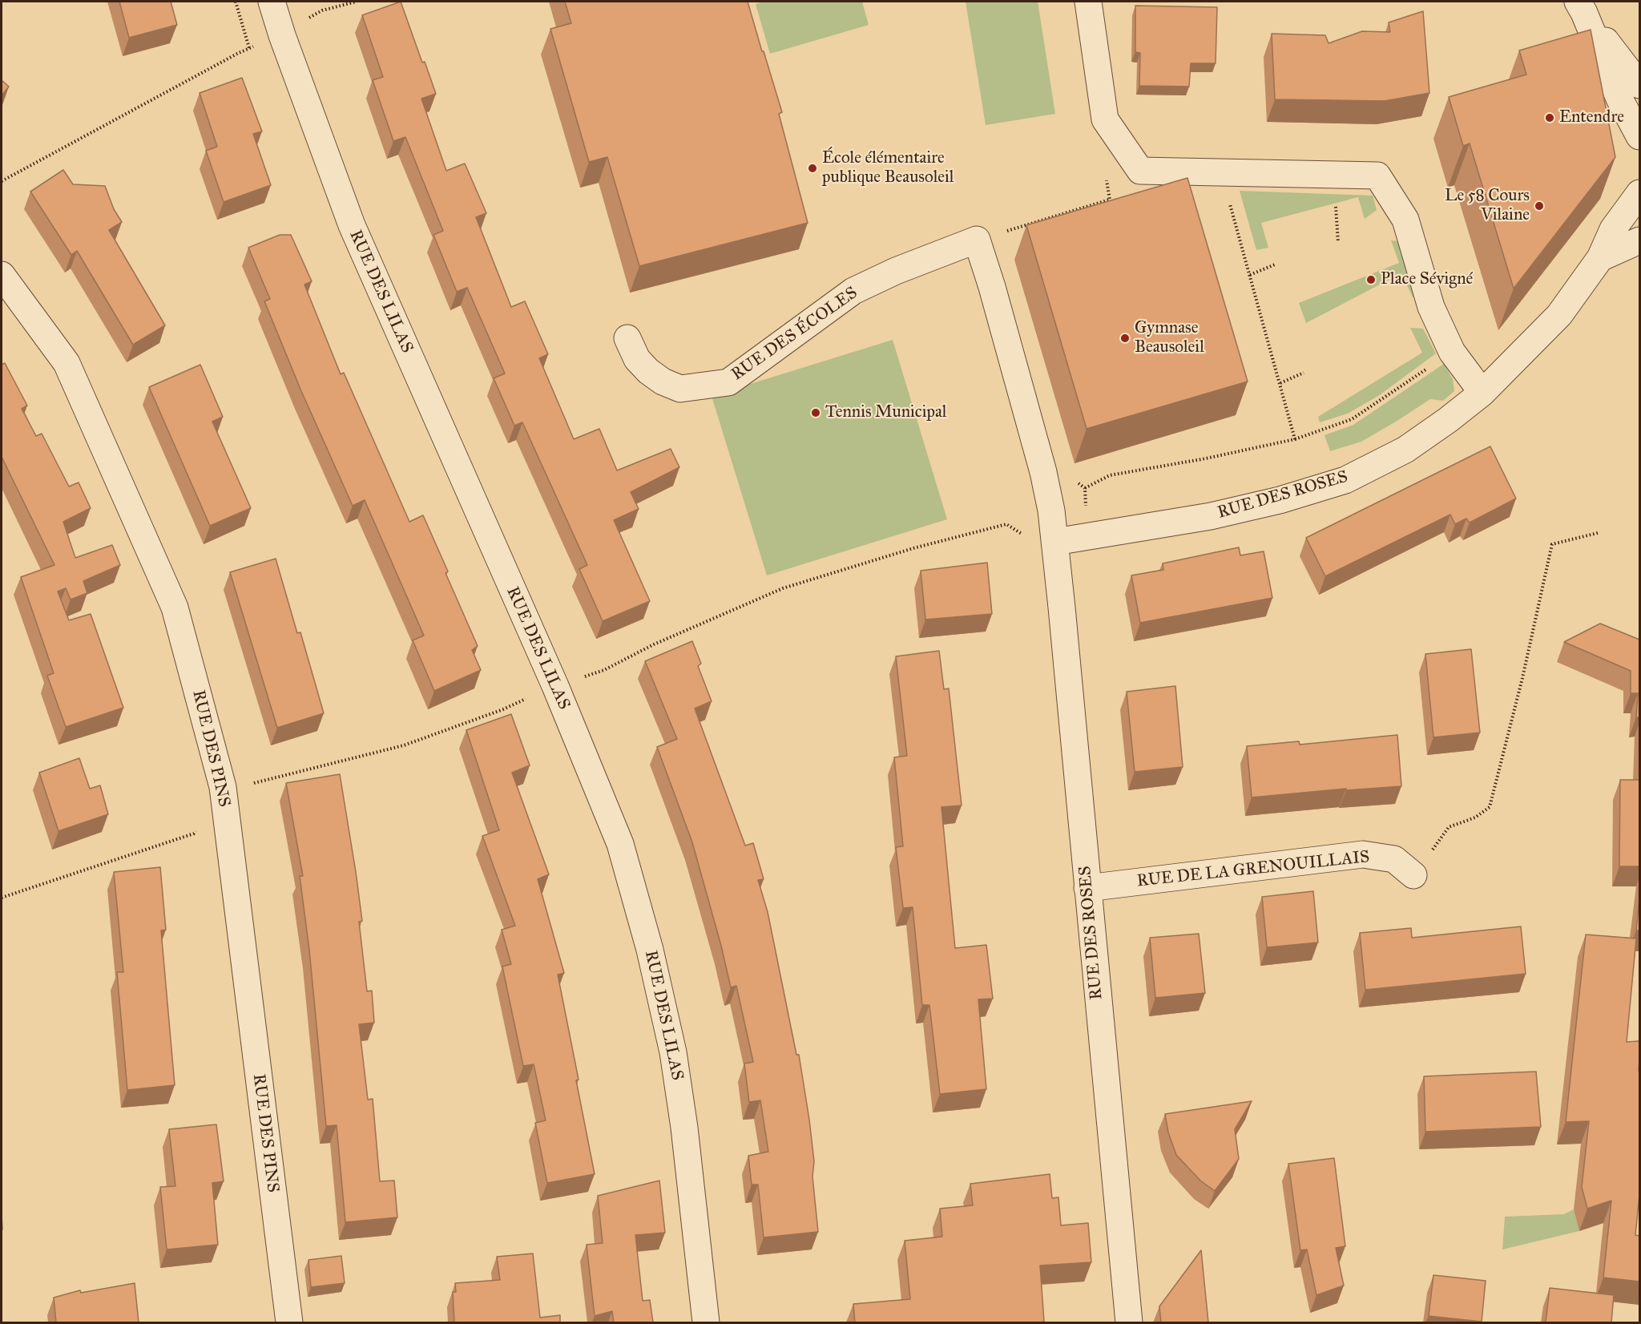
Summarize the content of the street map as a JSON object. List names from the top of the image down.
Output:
{
  "streets": {
    "street": [
      "RUE DES LILAS",
      "RUE DES ÉCOLES",
      "RUE DES ROSES",
      "RUE DES PINS",
      "RUE DE LA GRENOUILLAIS"
    ]
  },
  "crossings": [
    ["RUE DES ÉCOLES", "RUE DES ROSES"],
    ["RUE DES ROSES", "RUE DE LA GRENOUILLAIS"]
  ],
  "places": [
    "Entendre",
    "École élémentaire publique Beausoleil",
    "Le 58 Cours Vilaine",
    "Place Sévigné",
    "Gymnase Beausoleil",
    "Tennis Municipal"
  ]
}
